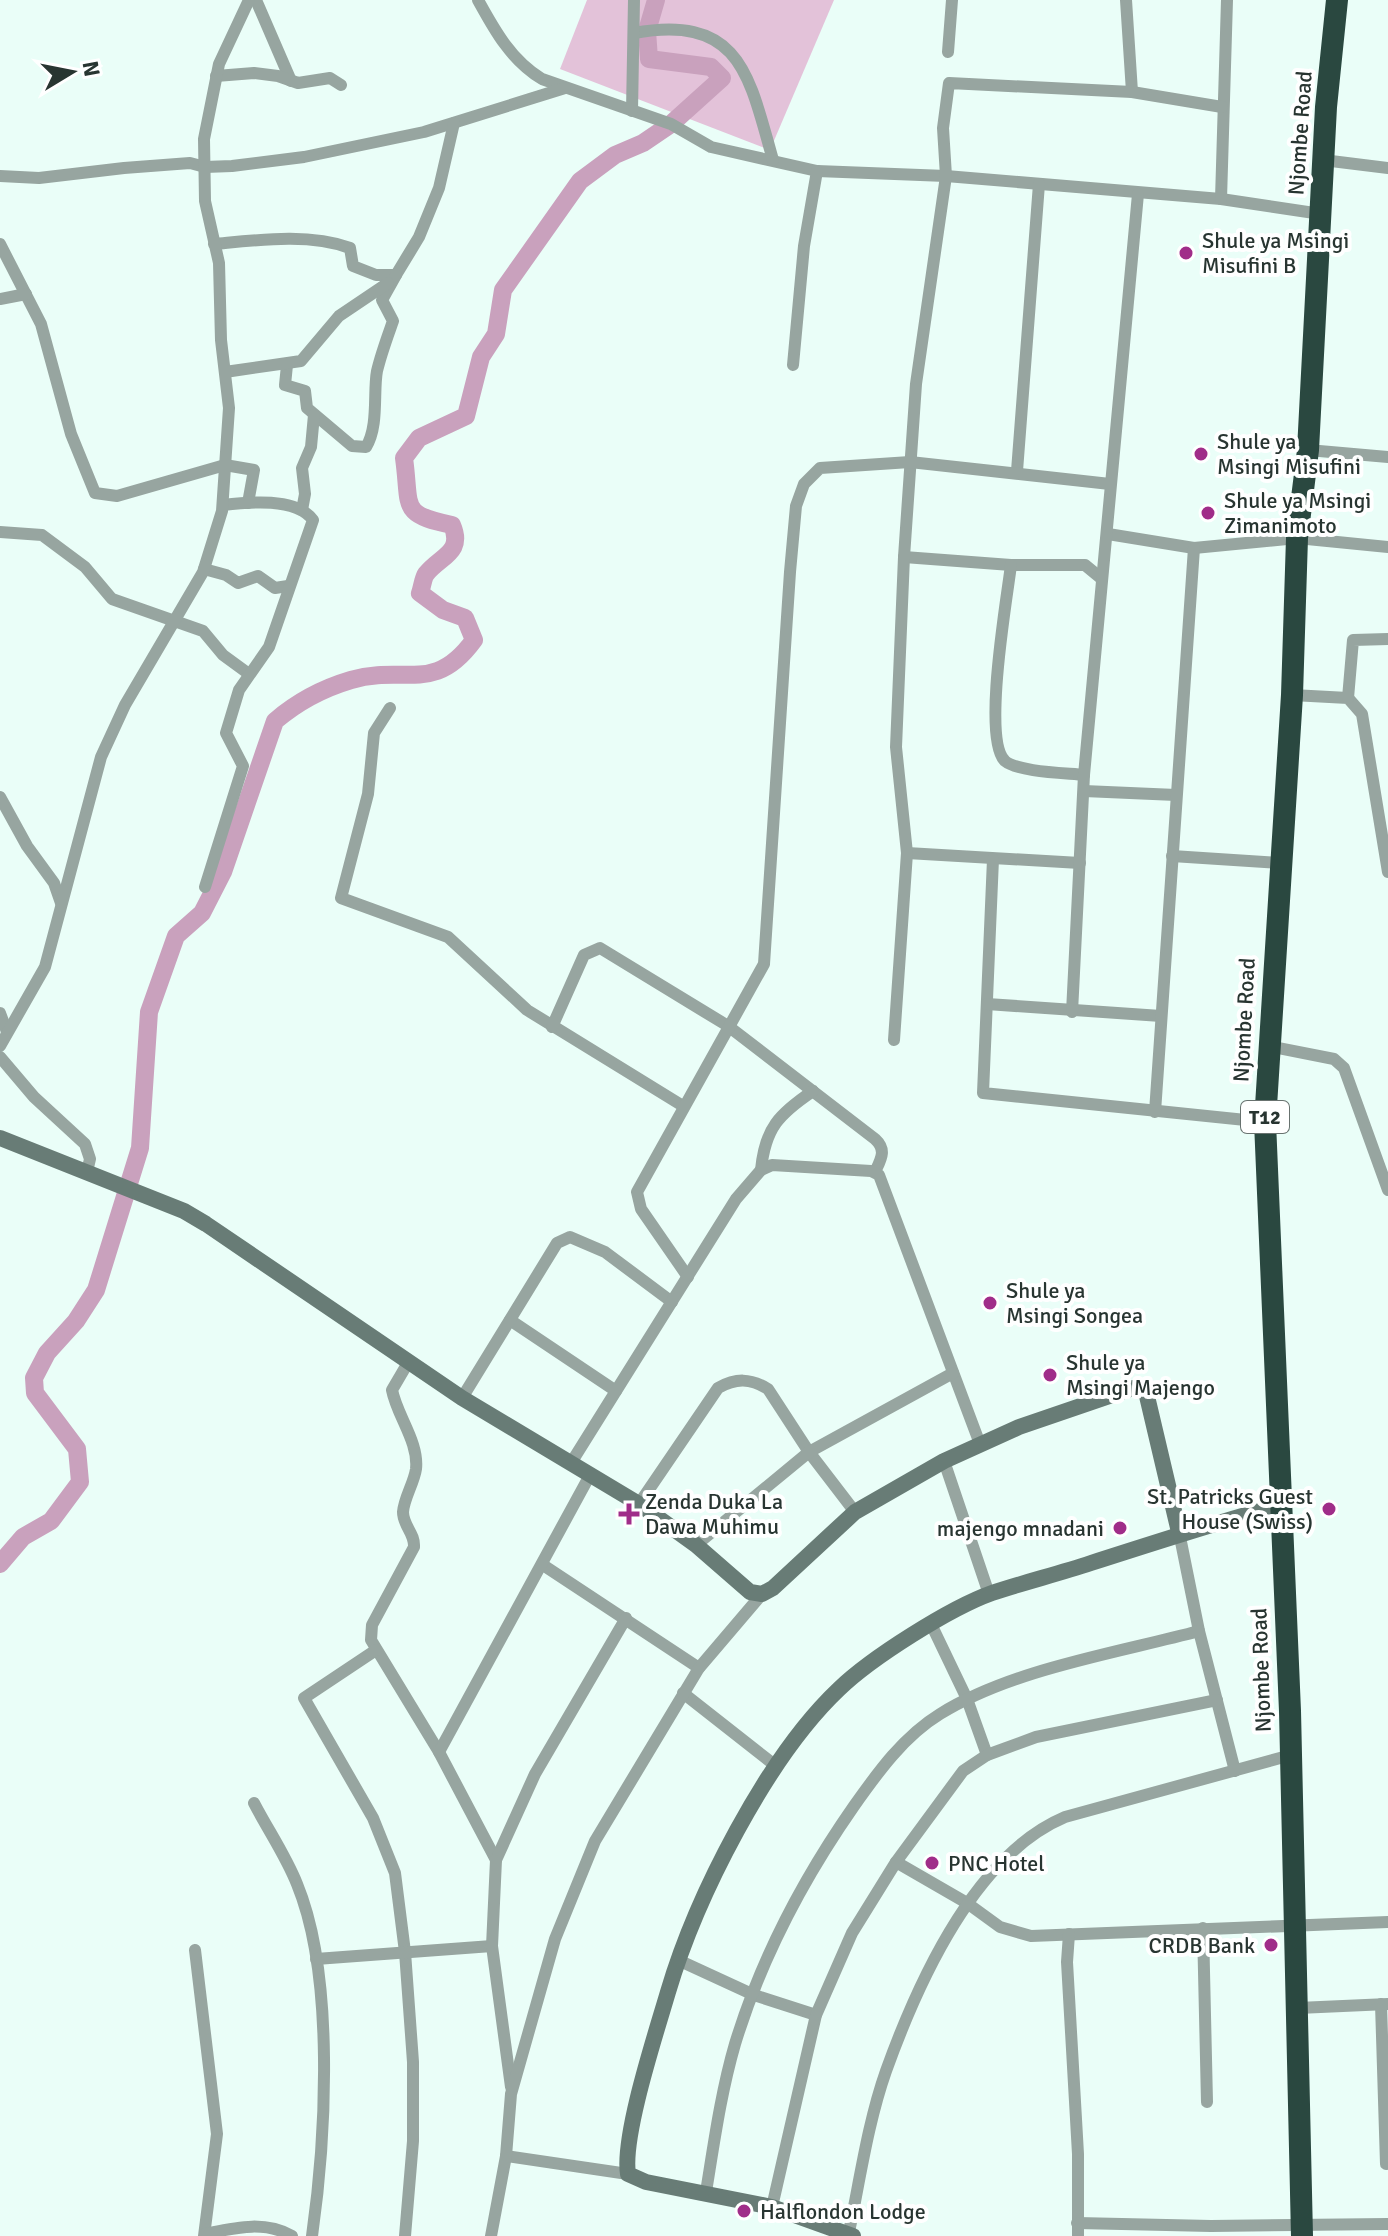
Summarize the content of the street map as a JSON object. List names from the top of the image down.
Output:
{
  "streets": {
    "highway": ["Njombe Road", "T12"]
  },
  "places": {
    "other": [
      "Shule ya Msingi Misufini B",
      "Shule ya Msingi Misufini",
      "Shule ya Msingi Zimanimoto",
      "Shule ya Msingi Songea",
      "Shule ya Msingi Majengo",
      "St. Patricks Guest House (Swiss)",
      "majengo mnadani",
      "PNC Hotel",
      "CRDB Bank",
      "Halflondon Lodge"
    ],
    "health": ["Zenda Duka La Dawa Muhimu"]
  },
  "north": "right"
}
